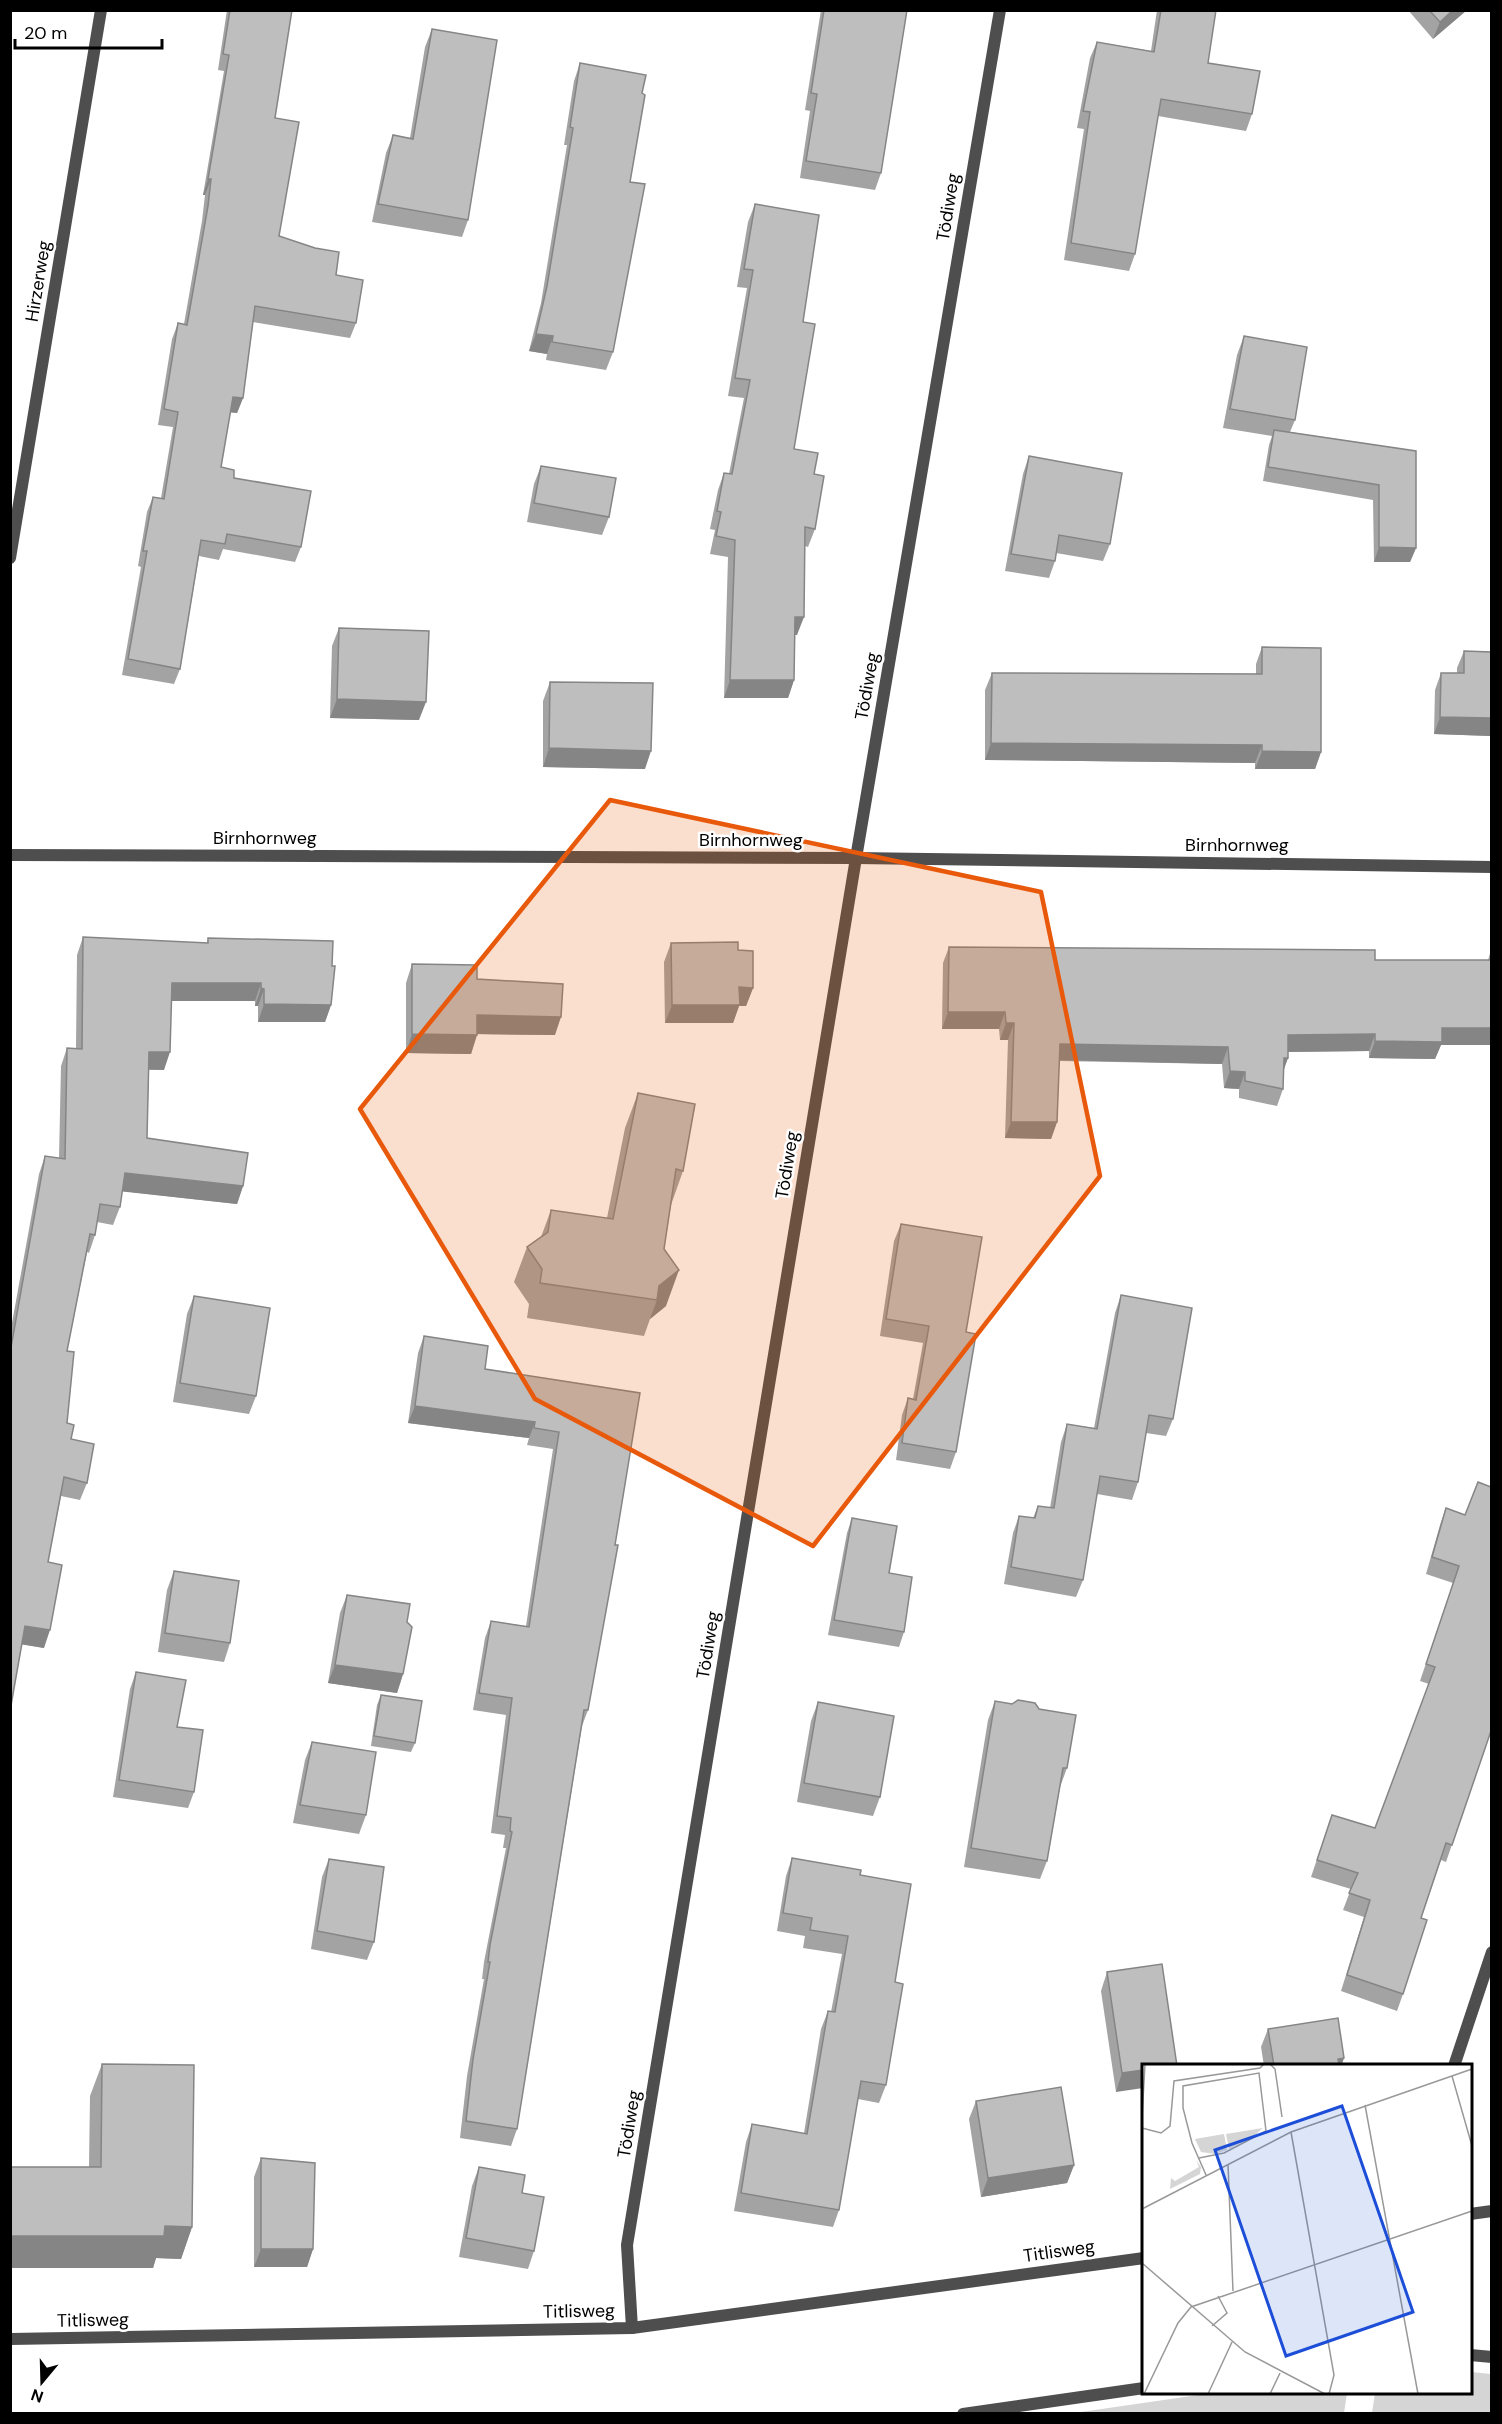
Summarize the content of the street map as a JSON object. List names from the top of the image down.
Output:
{
  "streets": {
    "street": [
      "Tödiweg",
      "Hirzerweg",
      "Birnhornweg",
      "Titlisweg"
    ]
  },
  "crossings": [
    ["Tödiweg", "Birnhornweg"],
    ["Tödiweg", "Titlisweg"]
  ],
  "scale_bar": "20 m",
  "north": "bottom"
}
